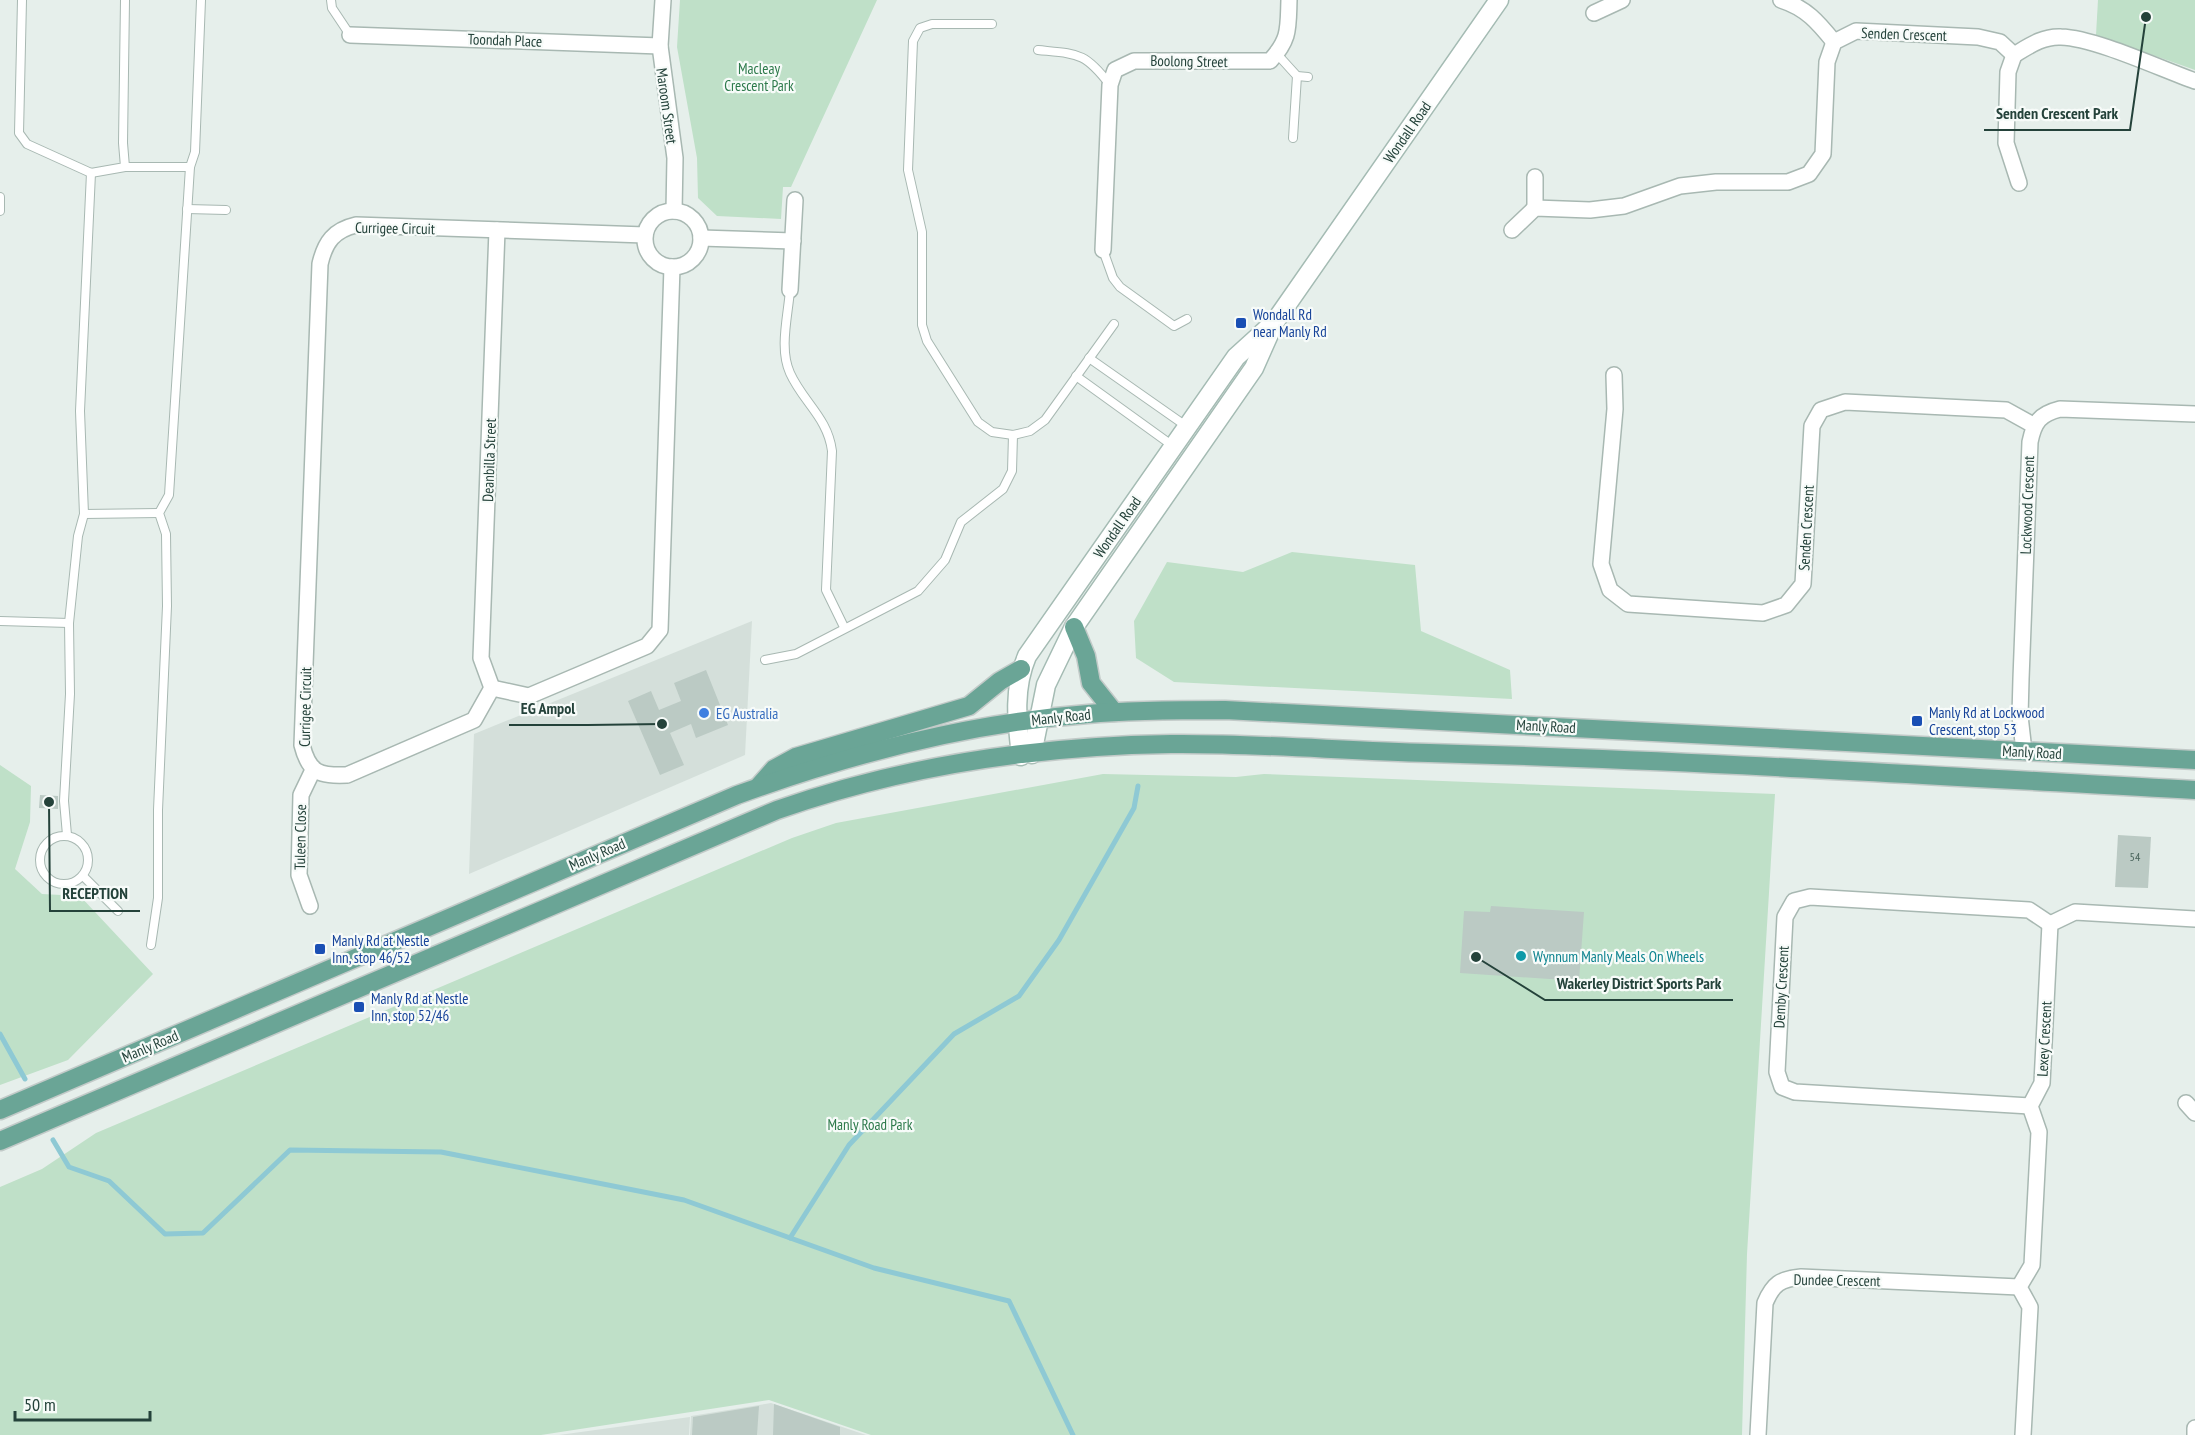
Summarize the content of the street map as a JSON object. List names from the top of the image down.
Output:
{
  "streets": {
    "main road": ["Wondall Road", "Manly Road"],
    "street": [
      "Senden Crescent",
      "Toondah Place",
      "Boolong Street",
      "Maroom Street",
      "Currigee Circuit",
      "Deanbilla Street",
      "Lockwood Crescent",
      "Tuleen Close",
      "Demby Crescent",
      "Lexey Crescent",
      "Dundee Crescent"
    ]
  },
  "crossings": [
    ["Senden Crescent", "Lockwood Crescent"],
    ["Toondah Place", "Maroom Street"],
    ["Maroom Street", "Currigee Circuit"],
    ["Wondall Road", "Manly Road"],
    ["Currigee Circuit", "Deanbilla Street"],
    ["Currigee Circuit", "Tuleen Close"],
    ["Lockwood Crescent", "Manly Road"],
    ["Demby Crescent", "Lexey Crescent"]
  ],
  "parks": ["Macleay Crescent Park", "Manly Road Park"],
  "places": {
    "other": [
      "Senden Crescent Park",
      "EG Australia",
      "EG Ampol",
      "RECEPTION",
      "Wynnum Manly Meals On Wheels",
      "Wakerley District Sports Park"
    ],
    "transit": [
      "Wondall Rd near Manly Rd",
      "Manly Rd at Lockwood Crescent, stop 53",
      "Manly Rd at Nestle Inn, stop 46/52",
      "Manly Rd at Nestle Inn, stop 52/46"
    ]
  },
  "house_numbers": ["54"],
  "scale_bar": "50 m"
}
